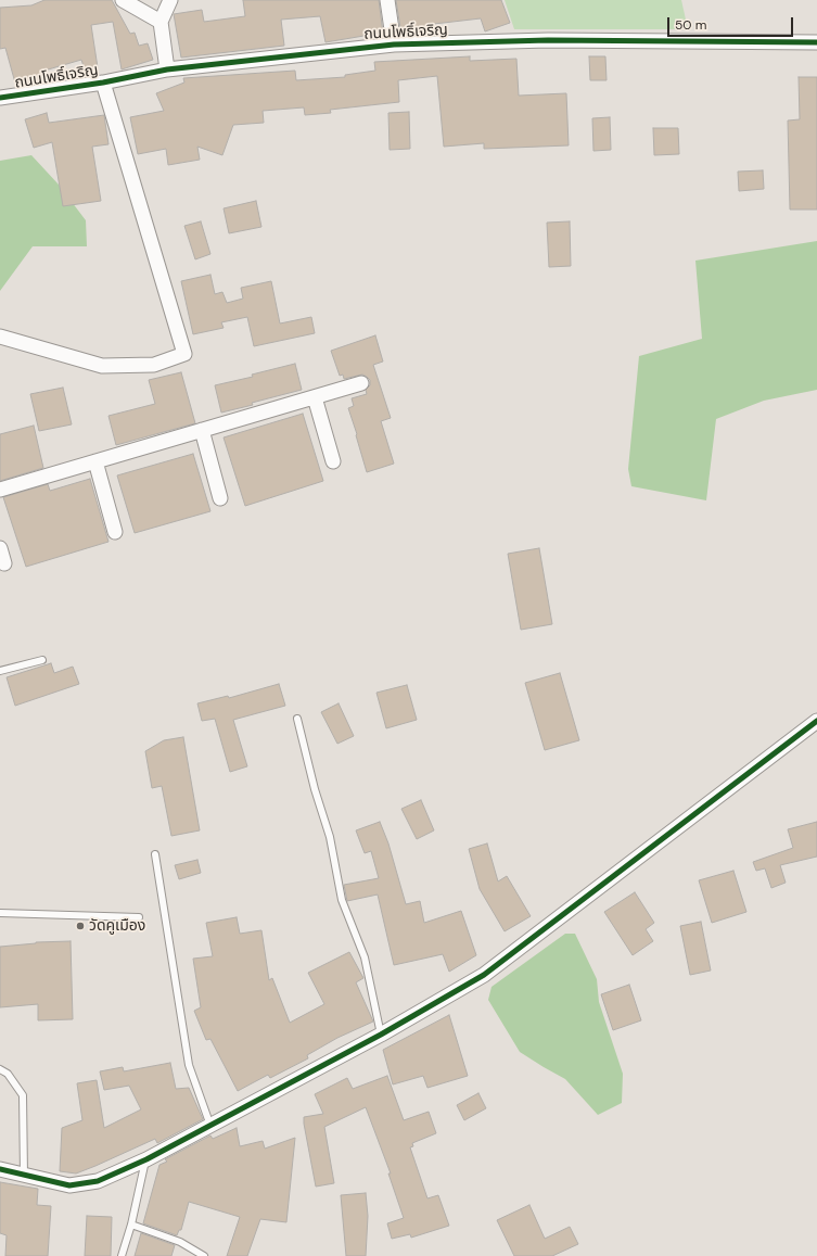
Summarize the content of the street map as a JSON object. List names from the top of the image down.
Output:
{
  "streets": {
    "street": ["ถนนโพธิ์เจริญ"]
  },
  "places": ["วัดคูเมือง"],
  "scale_bar": "50 m"
}
